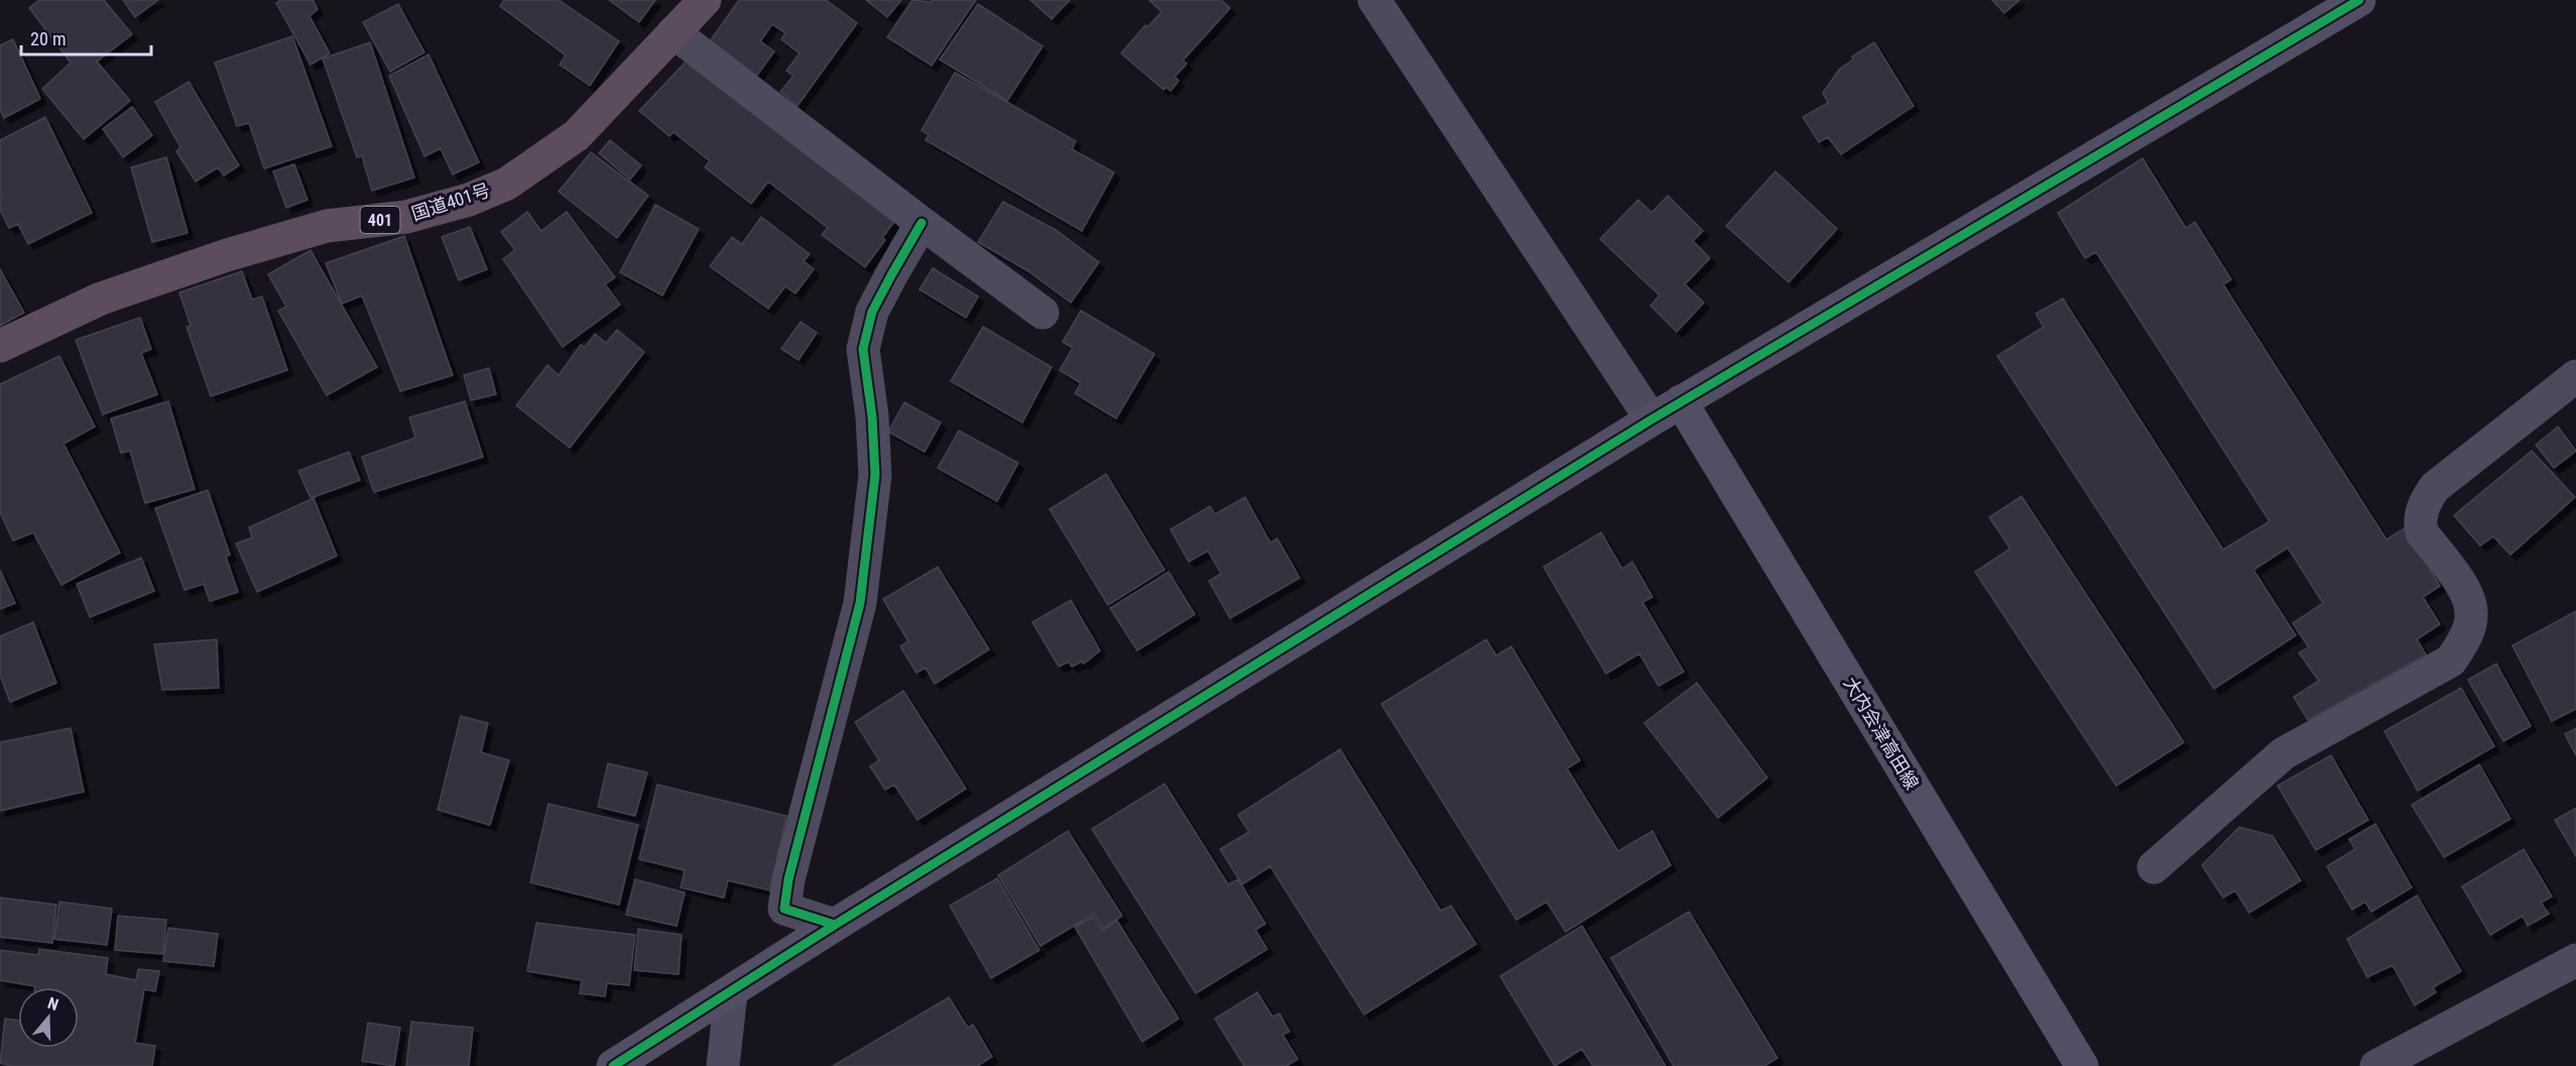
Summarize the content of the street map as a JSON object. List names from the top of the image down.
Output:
{
  "streets": {
    "highway": ["国道401号", "401"],
    "street": ["大内会津高田線"]
  },
  "scale_bar": "20 m",
  "north": "top"
}
